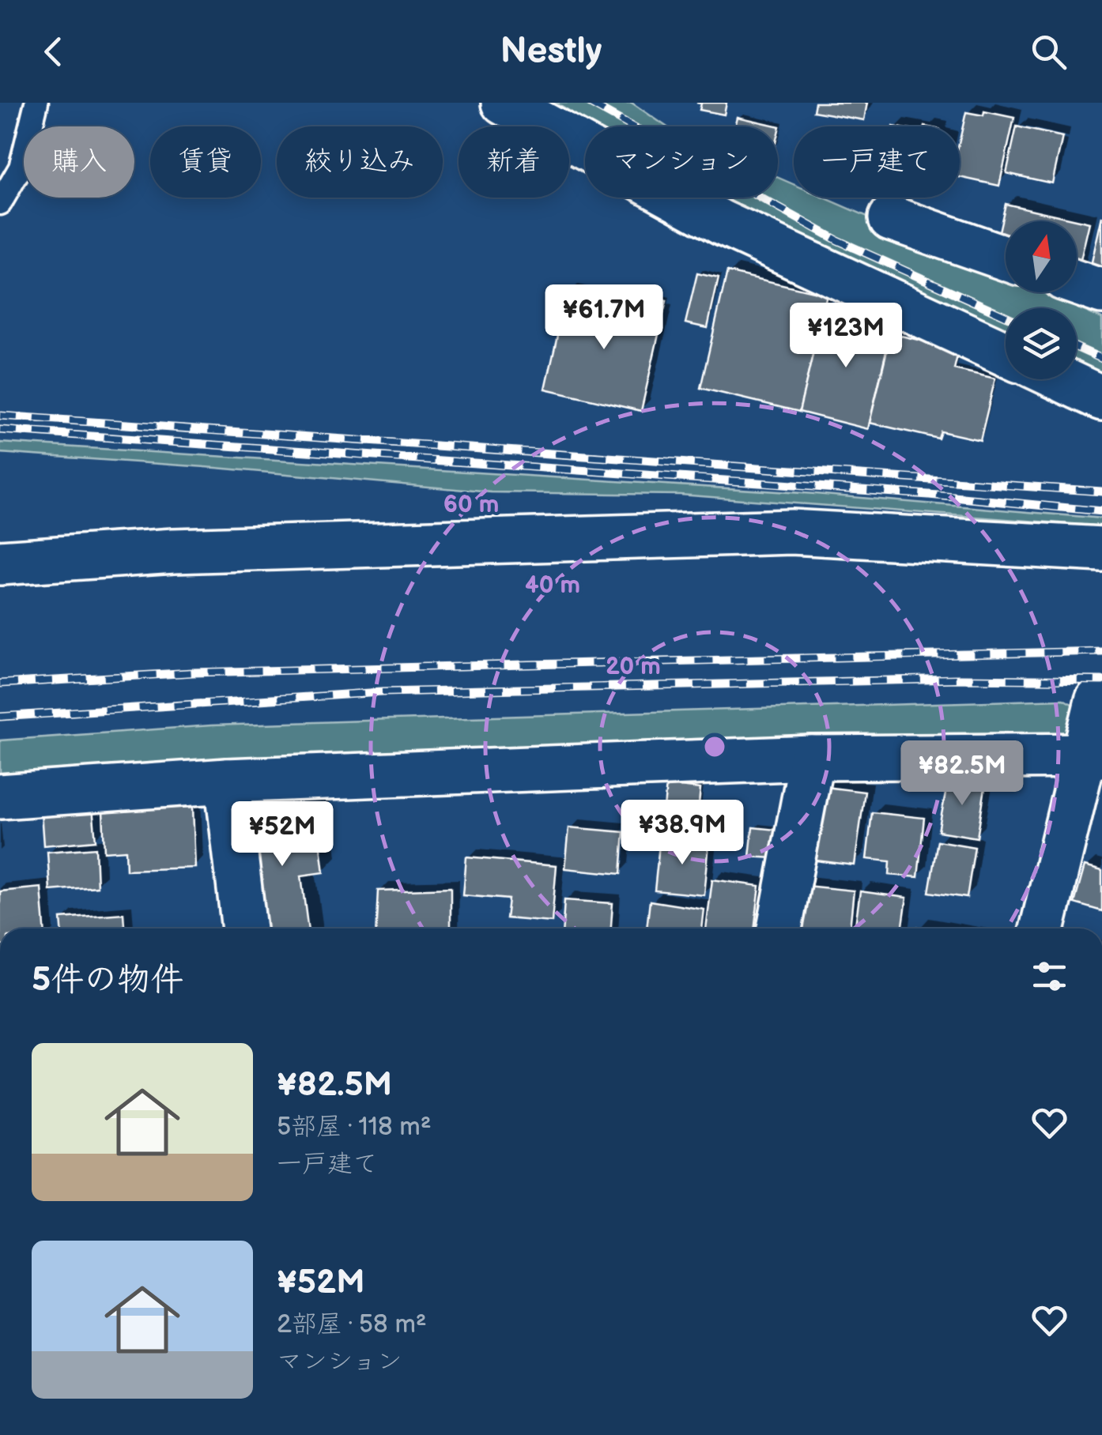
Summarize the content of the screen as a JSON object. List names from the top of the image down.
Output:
{
  "north": "top",
  "page": {
    "header": "Nestly",
    "chip": [
      "購入",
      "賃貸",
      "絞り込み",
      "新着",
      "マンション",
      "一戸建て"
    ],
    "price": [
      "¥61.7M",
      "¥123M",
      "¥82.5M",
      "¥38.9M",
      "¥52M"
    ],
    "heading": "5件の物件",
    "list": [
      {
        "name": "¥82.5M",
        "note": "5部屋 · 118 m² · 一戸建て"
      },
      {
        "name": "¥52M",
        "note": "2部屋 · 58 m² · マンション"
      }
    ]
  },
  "rings": ["60 m", "40 m", "20 m"]
}
